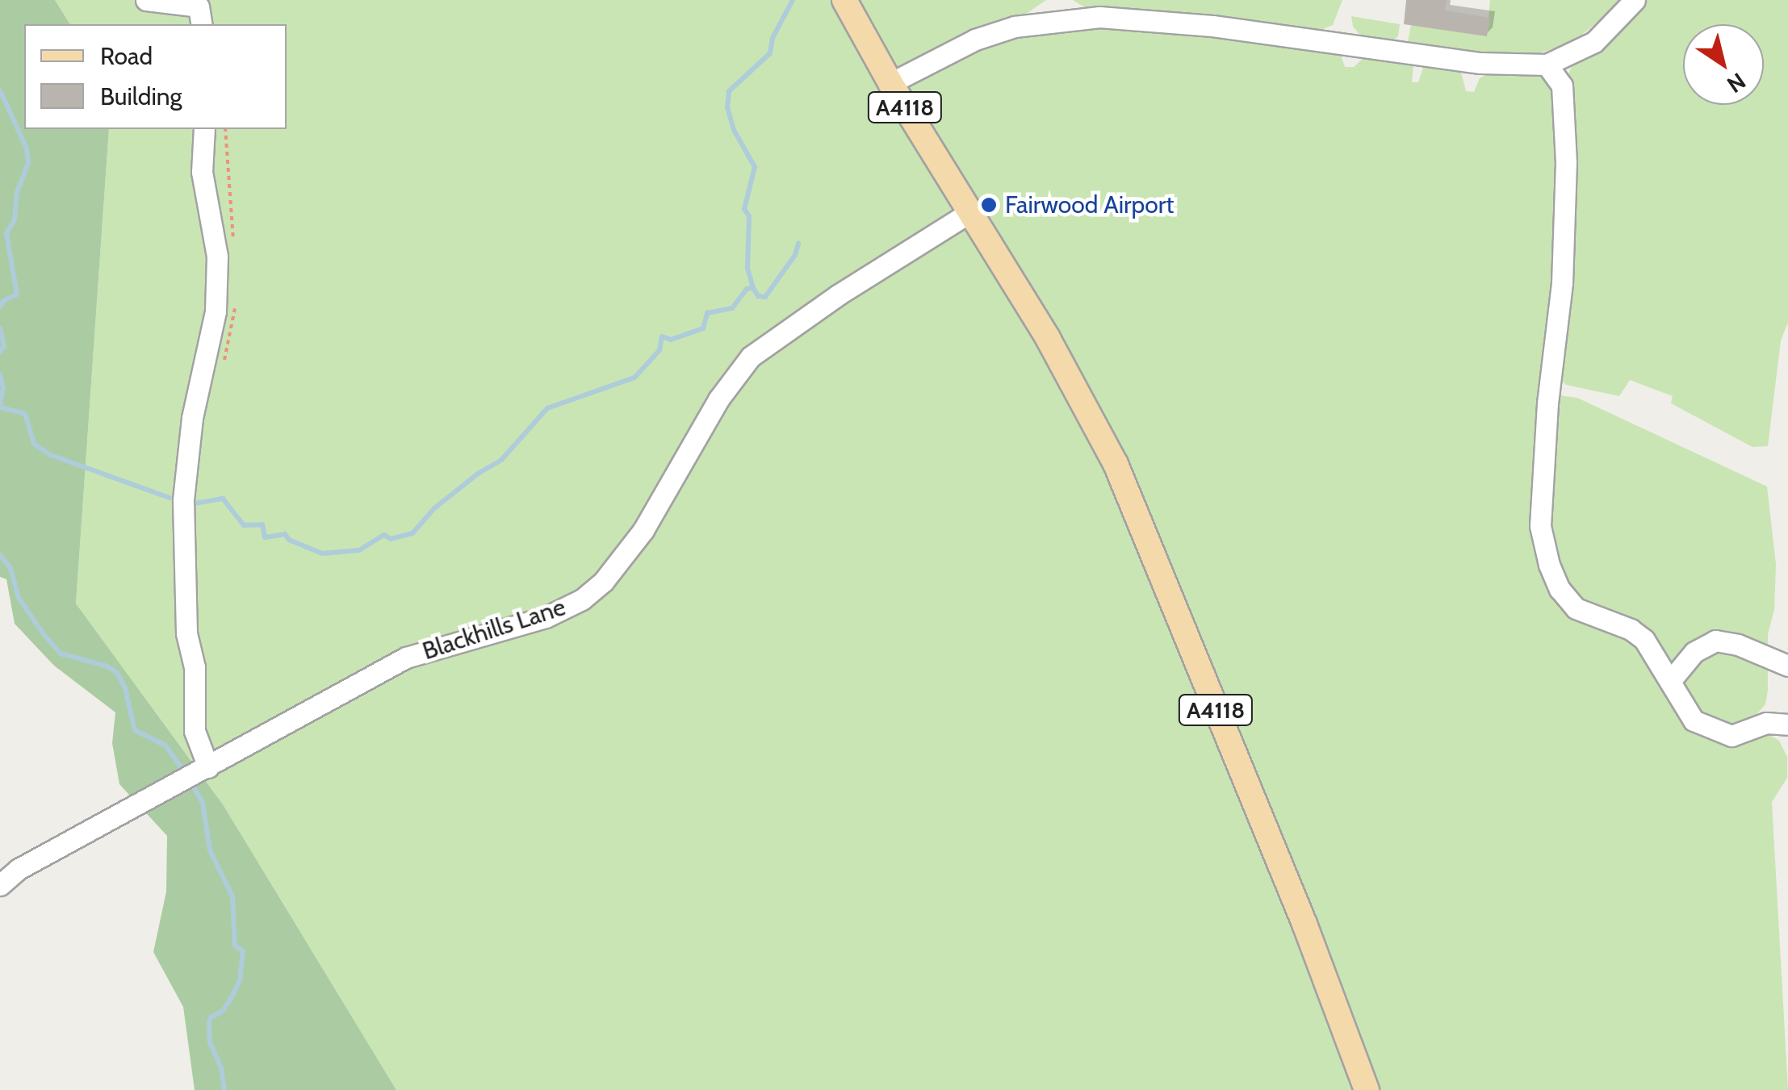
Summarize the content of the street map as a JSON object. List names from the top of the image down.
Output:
{
  "streets": {
    "main road": ["A4118"],
    "street": ["Blackhills Lane"]
  },
  "crossings": [
    ["A4118", "Blackhills Lane"]
  ],
  "places": ["Fairwood Airport"],
  "legend": ["Road", "Building"],
  "north": "bottom right"
}
